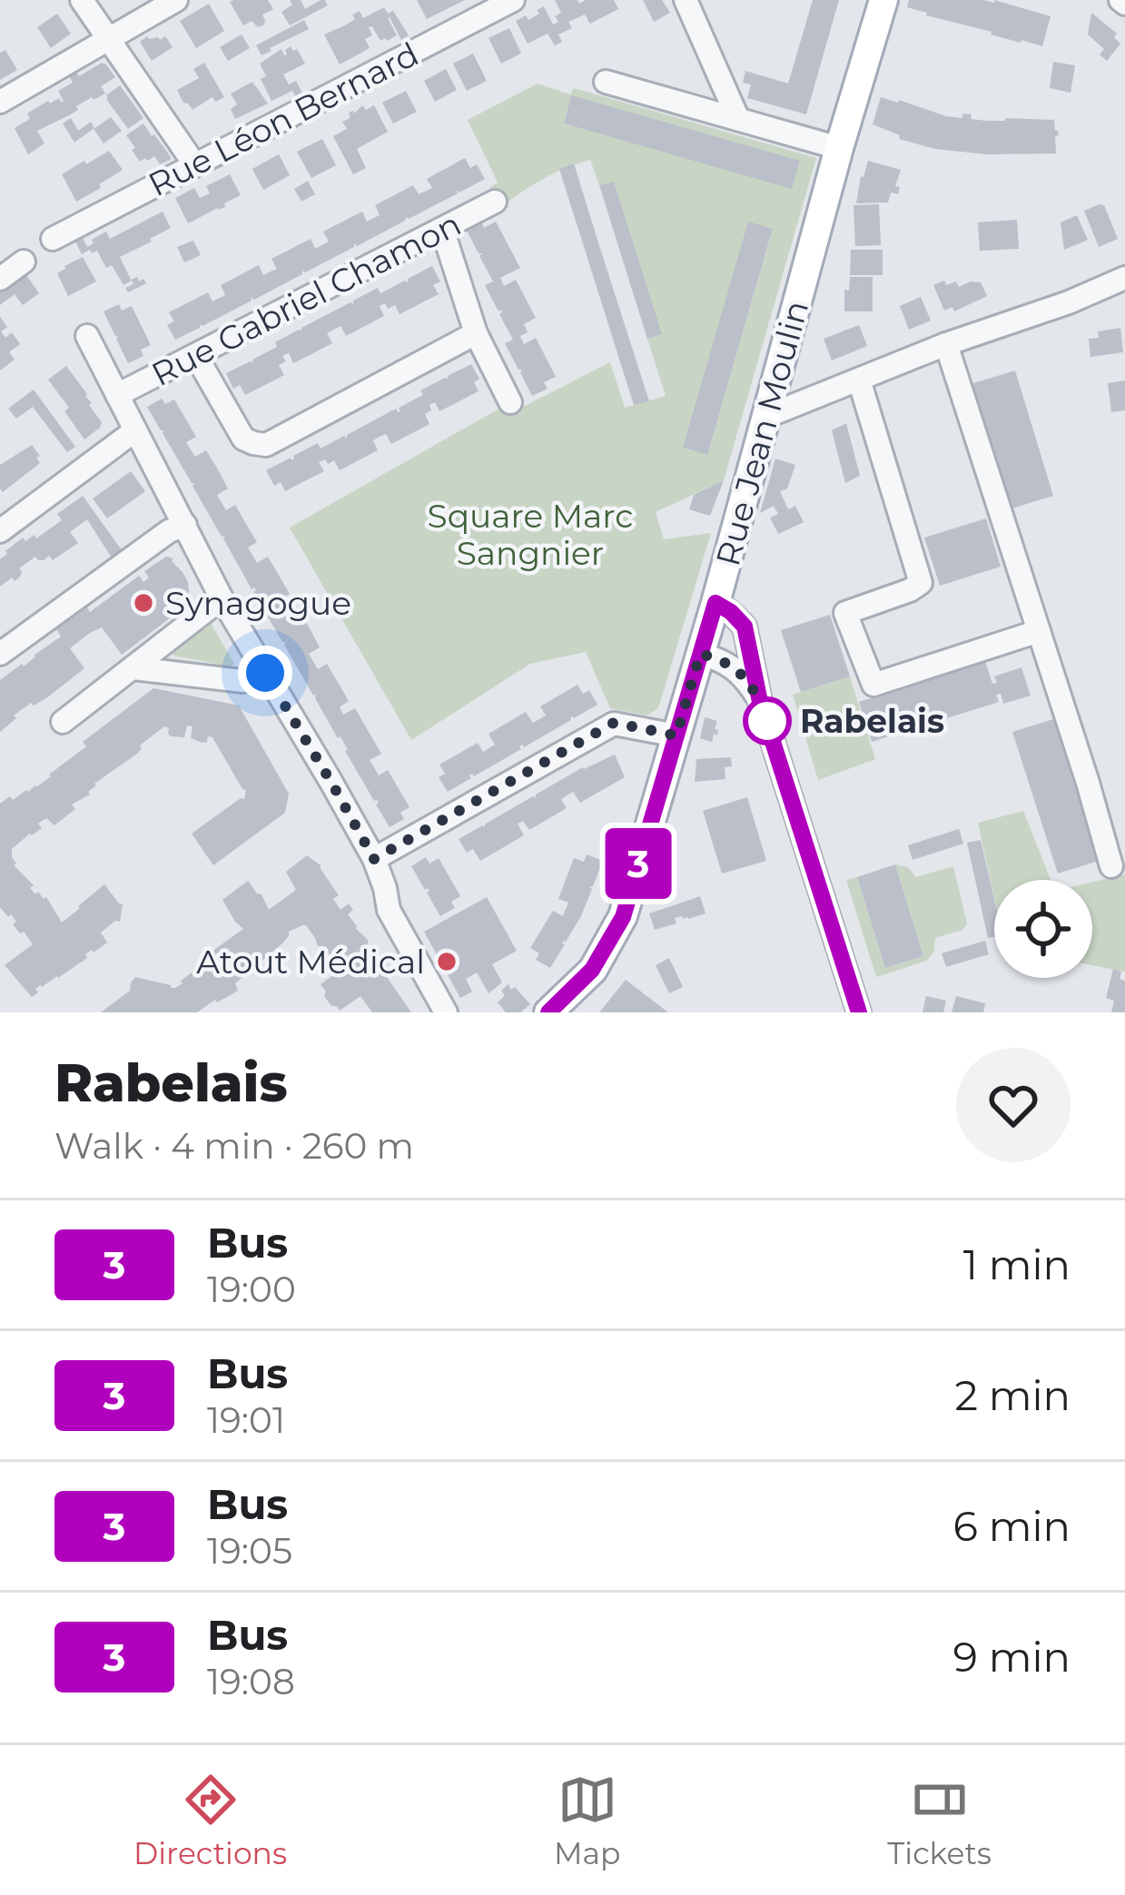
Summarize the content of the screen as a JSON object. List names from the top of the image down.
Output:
{
  "streets": {
    "main road": ["Rue Jean Moulin"],
    "street": ["Rue Léon Bernard", "Rue Gabriel Chamon"]
  },
  "parks": ["Square Marc Sangnier"],
  "places": ["Synagogue", "Rabelais", "Atout Médical"],
  "lines": ["bus line 3"],
  "page": {
    "on_map": "3",
    "heading": ["Rabelais", "Walk · 4 min · 260 m"],
    "list": [
      {
        "mark": "3",
        "name": "Bus",
        "note": "19:00",
        "value": "1 min"
      },
      {
        "mark": "3",
        "name": "Bus",
        "note": "19:01",
        "value": "2 min"
      },
      {
        "mark": "3",
        "name": "Bus",
        "note": "19:05",
        "value": "6 min"
      },
      {
        "mark": "3",
        "name": "Bus",
        "note": "19:08",
        "value": "9 min"
      }
    ],
    "tabs": ["Directions", "Map", "Tickets"]
  }
}
